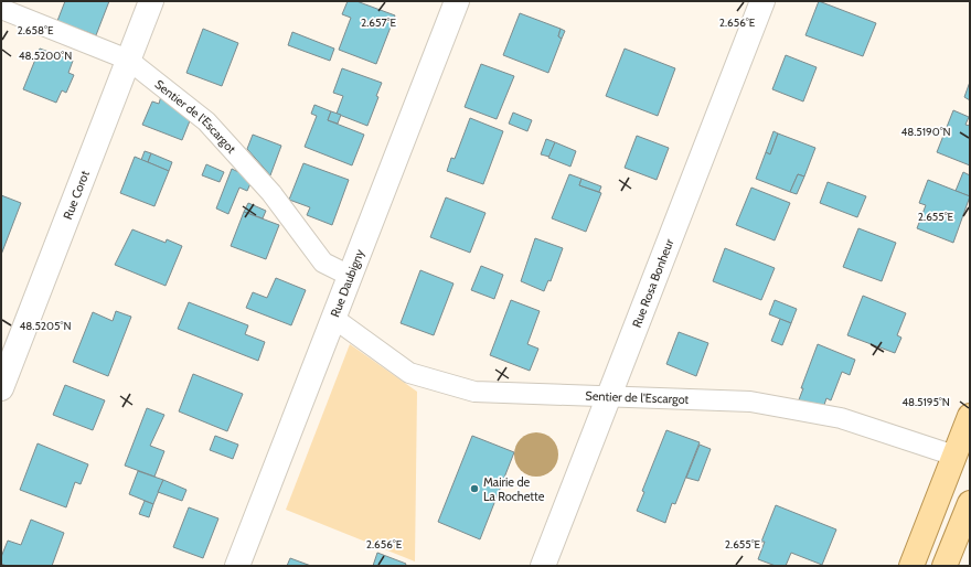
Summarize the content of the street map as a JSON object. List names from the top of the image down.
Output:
{
  "streets": {
    "street": [
      "Sentier de l'Escargot",
      "Rue Corot",
      "Rue Daubigny",
      "Rue Rosa Bonheur"
    ]
  },
  "crossings": [
    ["Sentier de l'Escargot", "Rue Corot"],
    ["Sentier de l'Escargot", "Rue Daubigny"],
    ["Sentier de l'Escargot", "Rue Rosa Bonheur"]
  ],
  "places": ["Mairie de La Rochette"],
  "coordinates": [
    "2.657°E",
    "2.656°E",
    "2.658°E",
    "48.5200°N",
    "48.5190°N",
    "2.655°E",
    "48.5205°N",
    "48.5195°N"
  ]
}
